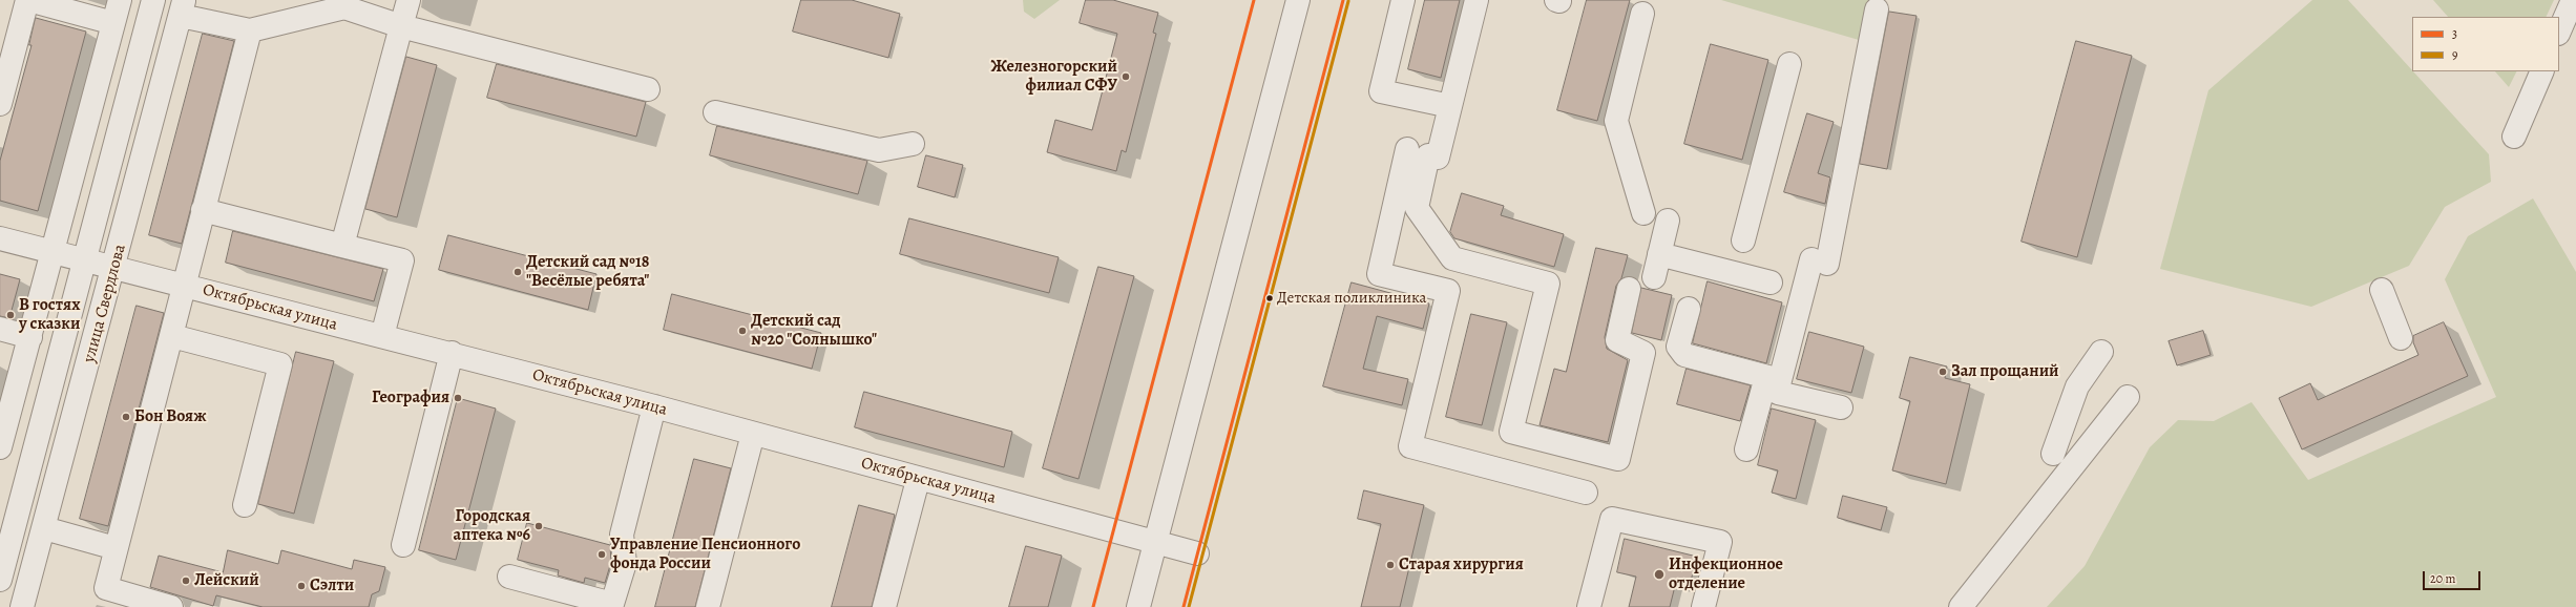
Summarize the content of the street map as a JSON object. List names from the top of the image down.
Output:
{
  "streets": {
    "street": ["улица Свердлова", "Октябрьская улица"]
  },
  "crossings": [
    ["улица Свердлова", "Октябрьская улица"]
  ],
  "places": [
    "Железногорский филиал СФУ",
    "Детский сад №18 \"Весёлые ребята\"",
    "Детская поликлиника",
    "В гостях у сказки",
    "Детский сад №20 \"Солнышко\"",
    "Зал прощаний",
    "География",
    "Бон Вояж",
    "Городская аптека №6",
    "Управление Пенсионного фонда России",
    "Старая хирургия",
    "Инфекционное отделение",
    "Лейский",
    "Сэлти"
  ],
  "lines": ["transit line 3", "transit line 9"],
  "legend": ["3", "9"],
  "scale_bar": "20 m"
}
